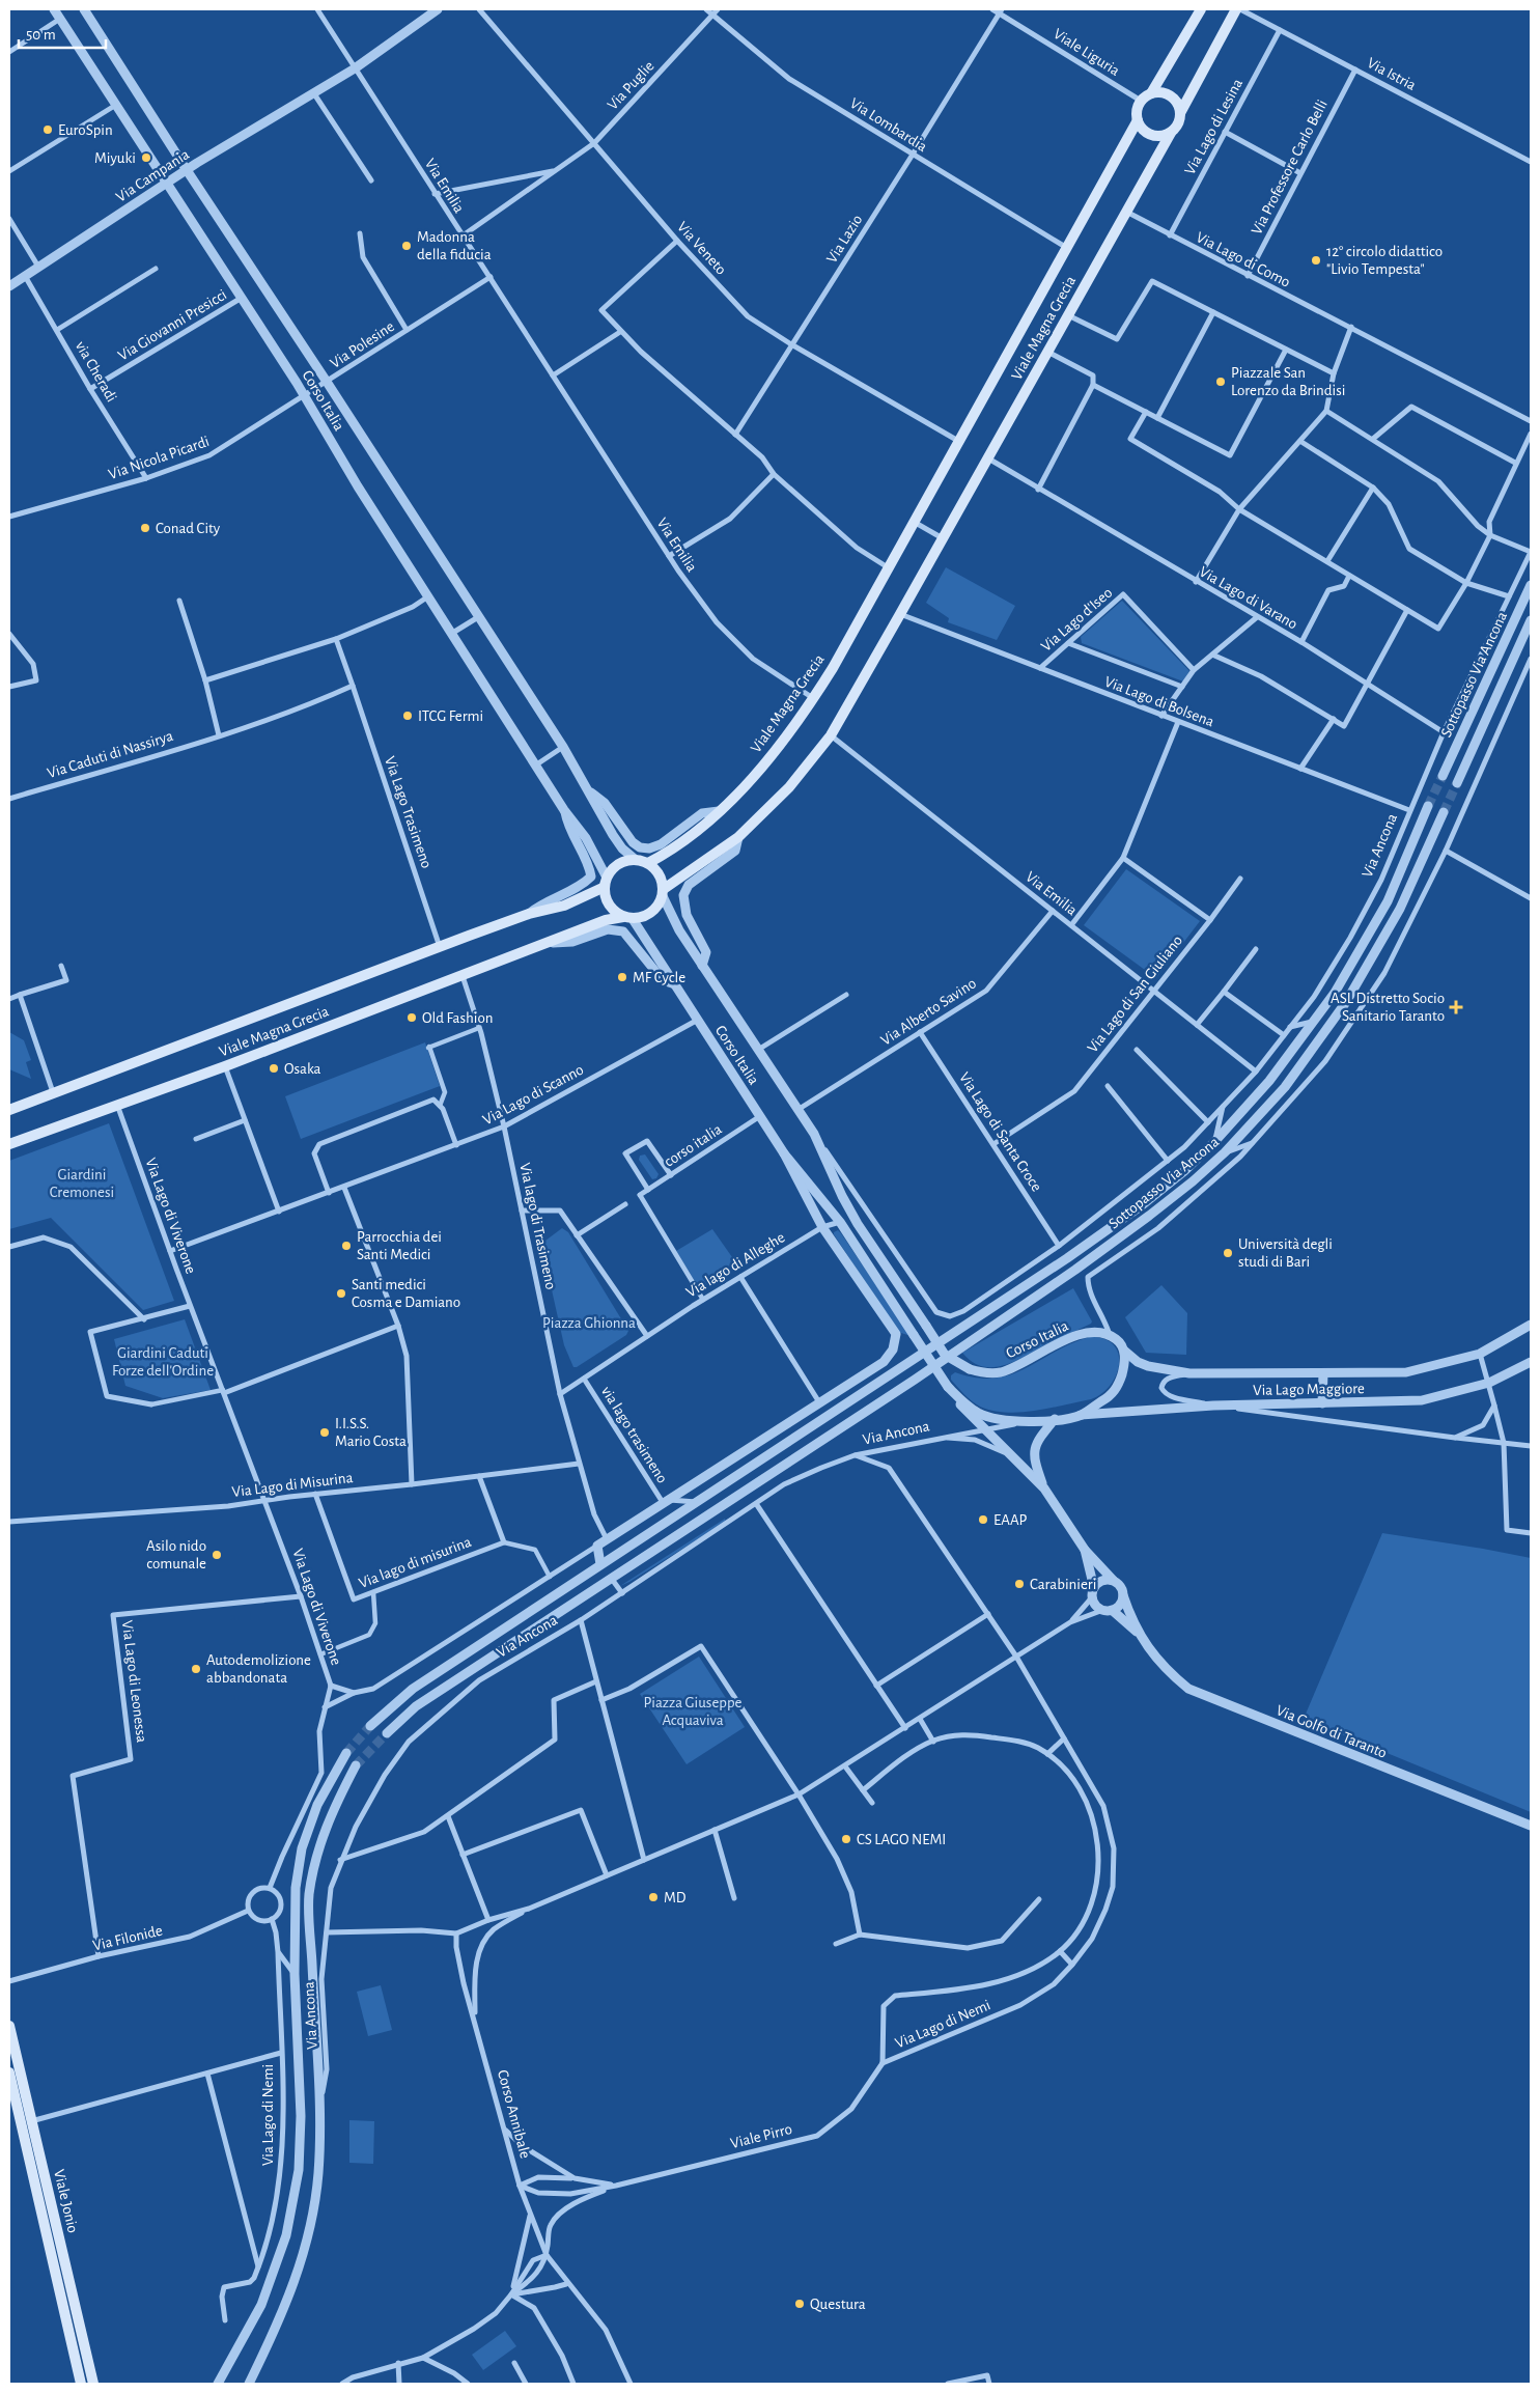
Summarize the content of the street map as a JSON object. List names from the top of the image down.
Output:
{
  "streets": {
    "main road": ["Viale Magna Grecia", "Viale Jonio"],
    "street": [
      "Viale Liguria",
      "Via Istria",
      "Via Puglie",
      "Via Lombardia",
      "Via Lago di Lesina",
      "Via Professore Carlo Belli",
      "Via Campania",
      "Via Emilia",
      "Via Lazio",
      "Via Veneto",
      "Via Lago di Como",
      "Via Giovanni Presicci",
      "Via Polesine",
      "via Cheradi",
      "Corso Italia",
      "Via Nicola Picardi",
      "Via Lago di Varano",
      "Via Lago d'Iseo",
      "Sottopasso Via Ancona",
      "Via Lago di Bolsena",
      "Via Caduti di Nassirya",
      "Via Lago Trasimeno",
      "Via Ancona",
      "Via Lago di San Giuliano",
      "Via Alberto Savino",
      "Via Lago di Scanno",
      "Via Lago di Santa Croce",
      "corso italia",
      "Via Lago di Viverone",
      "Via lago di Trasimeno",
      "Via lago di Alleghe",
      "Via Lago Maggiore",
      "via lago trasimeno",
      "Via Lago di Misurina",
      "Via lago di misurina",
      "Via Lago di Leonessa",
      "Via Golfo di Taranto",
      "Via Filonide",
      "Via Lago di Nemi",
      "Corso Annibale",
      "Viale Pirro"
    ]
  },
  "crossings": [
    ["Viale Liguria", "Via Lazio"],
    ["Viale Liguria", "Viale Magna Grecia"],
    ["Via Istria", "Via Lago di Lesina"],
    ["Via Istria", "Via Professore Carlo Belli"],
    ["Via Puglie", "Via Lombardia"],
    ["Via Puglie", "Via Emilia"],
    ["Via Puglie", "Via Veneto"],
    ["Via Lombardia", "Via Lazio"],
    ["Via Lombardia", "Viale Magna Grecia"],
    ["Via Lago di Lesina", "Via Lago di Como"],
    ["Via Professore Carlo Belli", "Via Lago di Como"],
    ["Via Campania", "Via Emilia"],
    ["Via Campania", "via Cheradi"],
    ["Via Campania", "Corso Italia"],
    ["Via Emilia", "Viale Magna Grecia"],
    ["Via Emilia", "Via Polesine"],
    ["Via Emilia", "Via Ancona"],
    ["Via Emilia", "Via Lago di San Giuliano"],
    ["Via Emilia", "Via Alberto Savino"],
    ["Via Lazio", "Via Veneto"],
    ["Via Veneto", "Viale Magna Grecia"],
    ["Via Lago di Como", "Viale Magna Grecia"],
    ["Via Giovanni Presicci", "via Cheradi"],
    ["Via Giovanni Presicci", "Corso Italia"],
    ["Viale Magna Grecia", "Corso Italia"],
    ["Viale Magna Grecia", "Via Lago di Varano"],
    ["Viale Magna Grecia", "Via Lago di Bolsena"],
    ["Viale Magna Grecia", "Via Lago Trasimeno"],
    ["Viale Magna Grecia", "Via Lago di Viverone"],
    ["Viale Magna Grecia", "Via lago di Trasimeno"],
    ["Via Polesine", "Corso Italia"],
    ["Via Polesine", "Via Nicola Picardi"],
    ["via Cheradi", "Via Nicola Picardi"],
    ["Corso Italia", "Via Nicola Picardi"],
    ["Corso Italia", "Via Ancona"],
    ["Corso Italia", "Via Alberto Savino"],
    ["Corso Italia", "Via Lago di Scanno"],
    ["Corso Italia", "corso italia"],
    ["Corso Italia", "Via lago di Alleghe"],
    ["Corso Italia", "Via Lago Maggiore"],
    ["Via Lago di Varano", "Via Ancona"],
    ["Via Lago d'Iseo", "Via Lago di Bolsena"],
    ["Sottopasso Via Ancona", "Via Ancona"],
    ["Via Lago di Bolsena", "Via Ancona"],
    ["Via Caduti di Nassirya", "Via Lago Trasimeno"],
    ["Via Ancona", "Via Lago di Santa Croce"],
    ["Via Ancona", "Via Lago di Nemi"],
    ["Via Lago di San Giuliano", "Via Lago di Santa Croce"],
    ["Via Alberto Savino", "Via Lago di Santa Croce"],
    ["Via Lago di Scanno", "Via lago di Trasimeno"],
    ["Via Lago di Viverone", "Via Lago di Misurina"],
    ["Via Lago di Viverone", "Via Lago di Leonessa"],
    ["Via lago di Trasimeno", "Via Lago di Misurina"],
    ["Via lago di Alleghe", "via lago trasimeno"],
    ["Via Lago di Misurina", "Via lago di misurina"],
    ["Via Lago di Leonessa", "Via Filonide"],
    ["Via Filonide", "Via Lago di Nemi"],
    ["Via Lago di Nemi", "Viale Pirro"],
    ["Via Lago di Nemi", "Viale Jonio"],
    ["Corso Annibale", "Viale Pirro"]
  ],
  "parks": [
    "Giardini Cremonesi",
    "Piazza Ghionna",
    "Giardini Caduti Forze dell'Ordine",
    "Piazza Giuseppe Acquaviva"
  ],
  "places": {
    "other": [
      "EuroSpin",
      "Miyuki",
      "Madonna della fiducia",
      "12° circolo didattico \"Livio Tempesta\"",
      "Piazzale San Lorenzo da Brindisi",
      "Conad City",
      "ITCG Fermi",
      "MF Cycle",
      "Old Fashion",
      "Osaka",
      "Parrocchia dei Santi Medici",
      "Università degli studi di Bari",
      "Santi medici Cosma e Damiano",
      "I.I.S.S. Mario Costa",
      "EAAP",
      "Asilo nido comunale",
      "Carabinieri",
      "Autodemolizione abbandonata",
      "CS LAGO NEMI",
      "MD",
      "Questura"
    ],
    "health": ["ASL Distretto Socio Sanitario Taranto"]
  },
  "scale_bar": "50 m"
}
